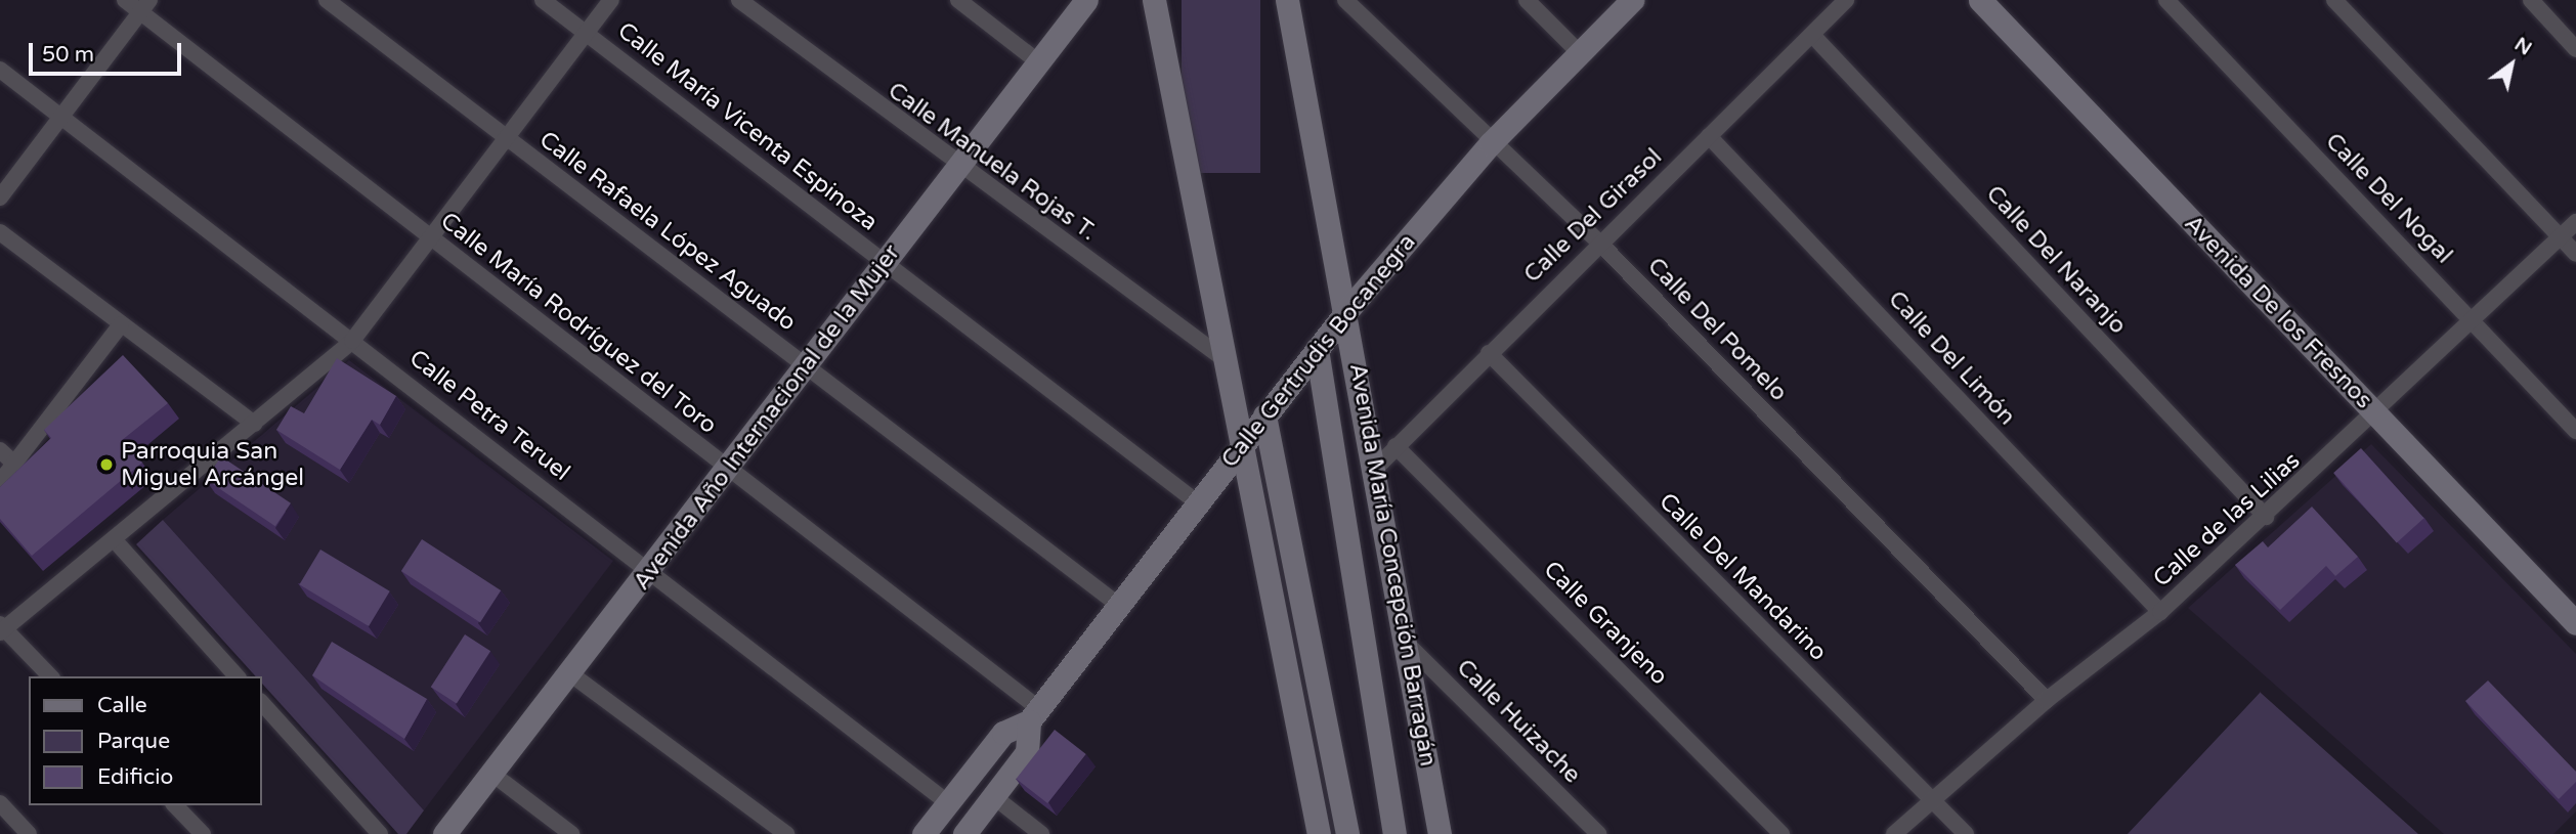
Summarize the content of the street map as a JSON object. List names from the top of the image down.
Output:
{
  "streets": {
    "street": [
      "Calle María Vicenta Espinoza",
      "Calle Manuela Rojas T.",
      "Calle Del Nogal",
      "Calle Del Girasol",
      "Calle Rafaela López Aguado",
      "Calle Del Naranjo",
      "Avenida De los Fresnos",
      "Calle María Rodríguez del Toro",
      "Calle Del Pomelo",
      "Calle Gertrudis Bocanegra",
      "Calle Del Limón",
      "Calle Petra Teruel",
      "Avenida Año Internacional de la Mujer",
      "Calle de las Lilias",
      "Avenida María Concepción Barragán",
      "Calle Del Mandarino",
      "Calle Granjeno",
      "Calle Huizache"
    ]
  },
  "crossings": [
    ["Calle María Vicenta Espinoza", "Calle Gertrudis Bocanegra"],
    ["Calle María Vicenta Espinoza", "Avenida Año Internacional de la Mujer"],
    ["Calle Manuela Rojas T.", "Avenida Año Internacional de la Mujer"],
    ["Calle Del Nogal", "Calle de las Lilias"],
    ["Calle Del Girasol", "Calle Del Naranjo"],
    ["Calle Del Girasol", "Calle Del Pomelo"],
    ["Calle Del Girasol", "Calle Del Limón"],
    ["Calle Del Girasol", "Avenida María Concepción Barragán"],
    ["Calle Del Girasol", "Calle Del Mandarino"],
    ["Calle Del Girasol", "Calle Granjeno"],
    ["Calle Rafaela López Aguado", "Calle Gertrudis Bocanegra"],
    ["Calle Rafaela López Aguado", "Avenida Año Internacional de la Mujer"],
    ["Calle Del Naranjo", "Calle de las Lilias"],
    ["Avenida De los Fresnos", "Calle de las Lilias"],
    ["Calle María Rodríguez del Toro", "Calle Gertrudis Bocanegra"],
    ["Calle María Rodríguez del Toro", "Avenida Año Internacional de la Mujer"],
    ["Calle Del Pomelo", "Calle Gertrudis Bocanegra"],
    ["Calle Del Pomelo", "Calle de las Lilias"],
    ["Calle Gertrudis Bocanegra", "Calle Petra Teruel"],
    ["Calle Gertrudis Bocanegra", "Avenida María Concepción Barragán"],
    ["Calle Del Limón", "Calle de las Lilias"],
    ["Calle Petra Teruel", "Avenida Año Internacional de la Mujer"],
    ["Calle de las Lilias", "Calle Del Mandarino"],
    ["Avenida María Concepción Barragán", "Calle Huizache"]
  ],
  "places": ["Parroquia San Miguel Arcángel"],
  "legend": ["Calle", "Parque", "Edificio"],
  "scale_bar": "50 m",
  "north": "top right"
}
